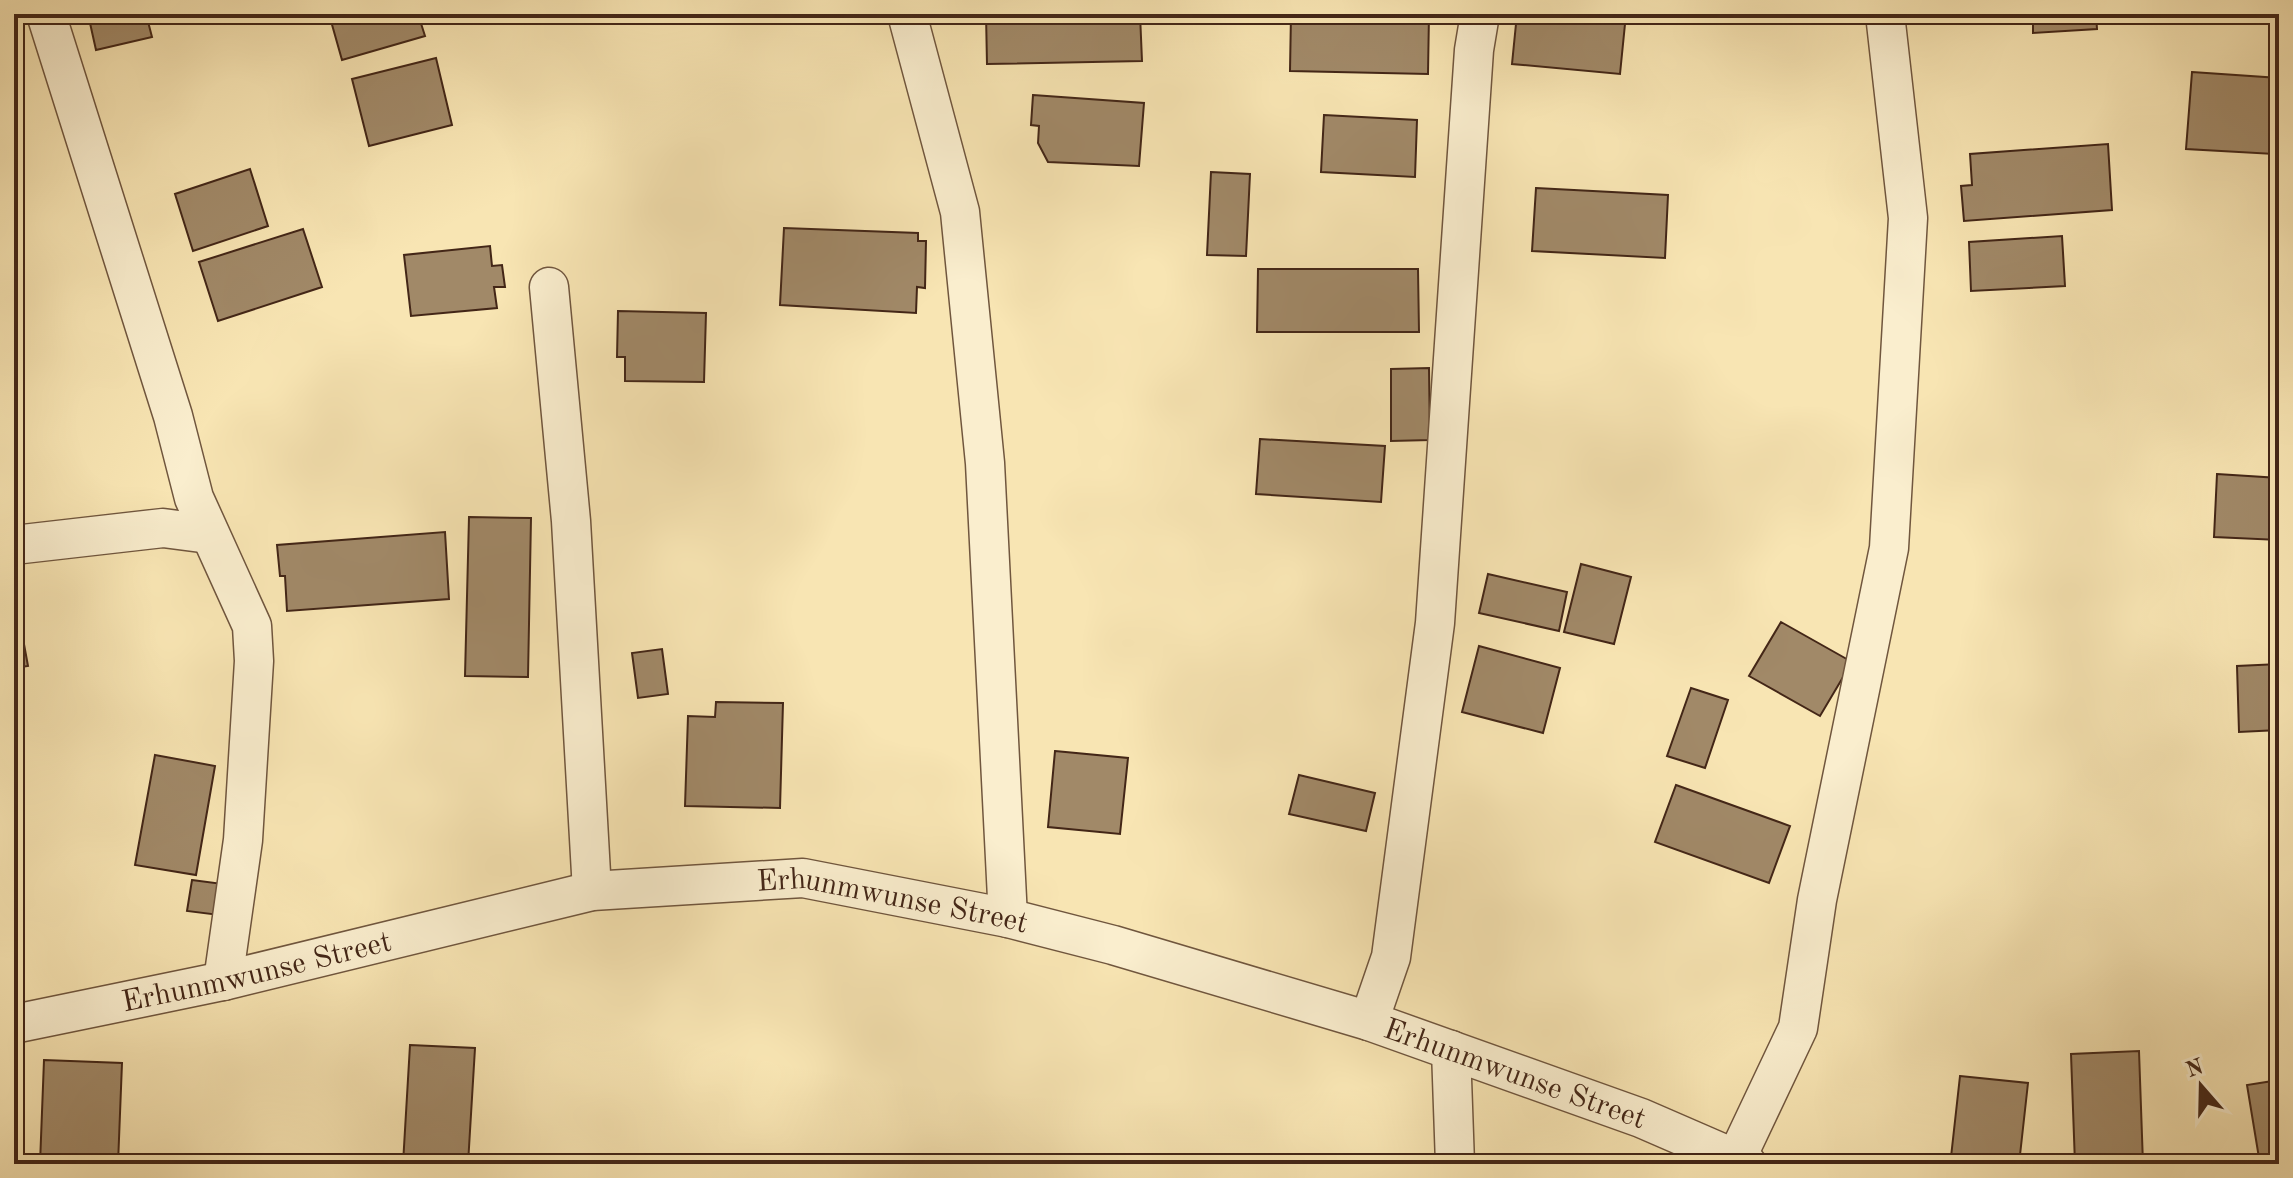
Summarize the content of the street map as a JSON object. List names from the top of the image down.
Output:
{
  "streets": {
    "street": ["Erhunmwunse Street"]
  },
  "north": "top"
}
